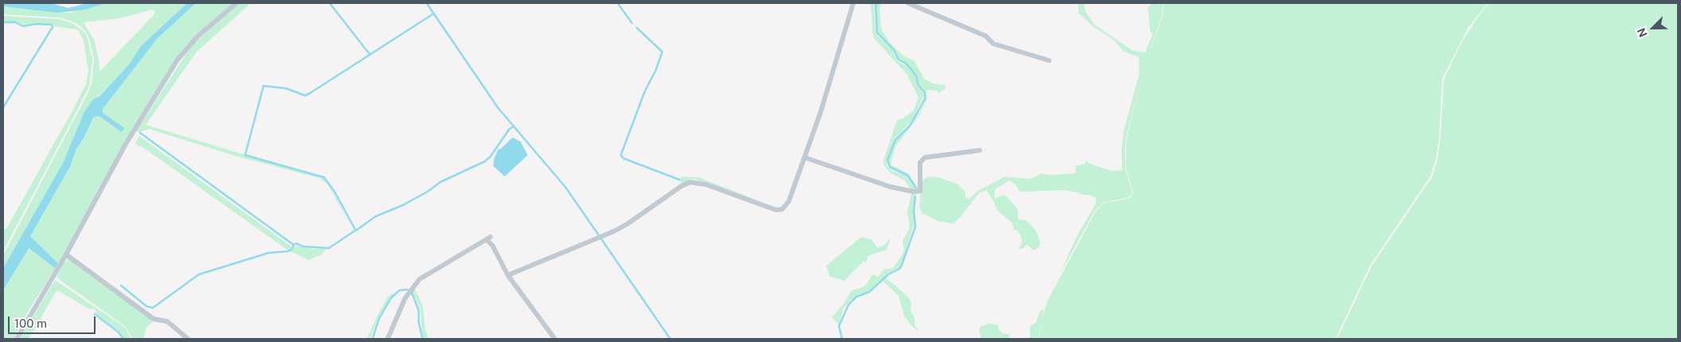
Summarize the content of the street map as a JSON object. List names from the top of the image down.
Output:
{
  "scale_bar": "100 m",
  "north": "bottom left"
}
